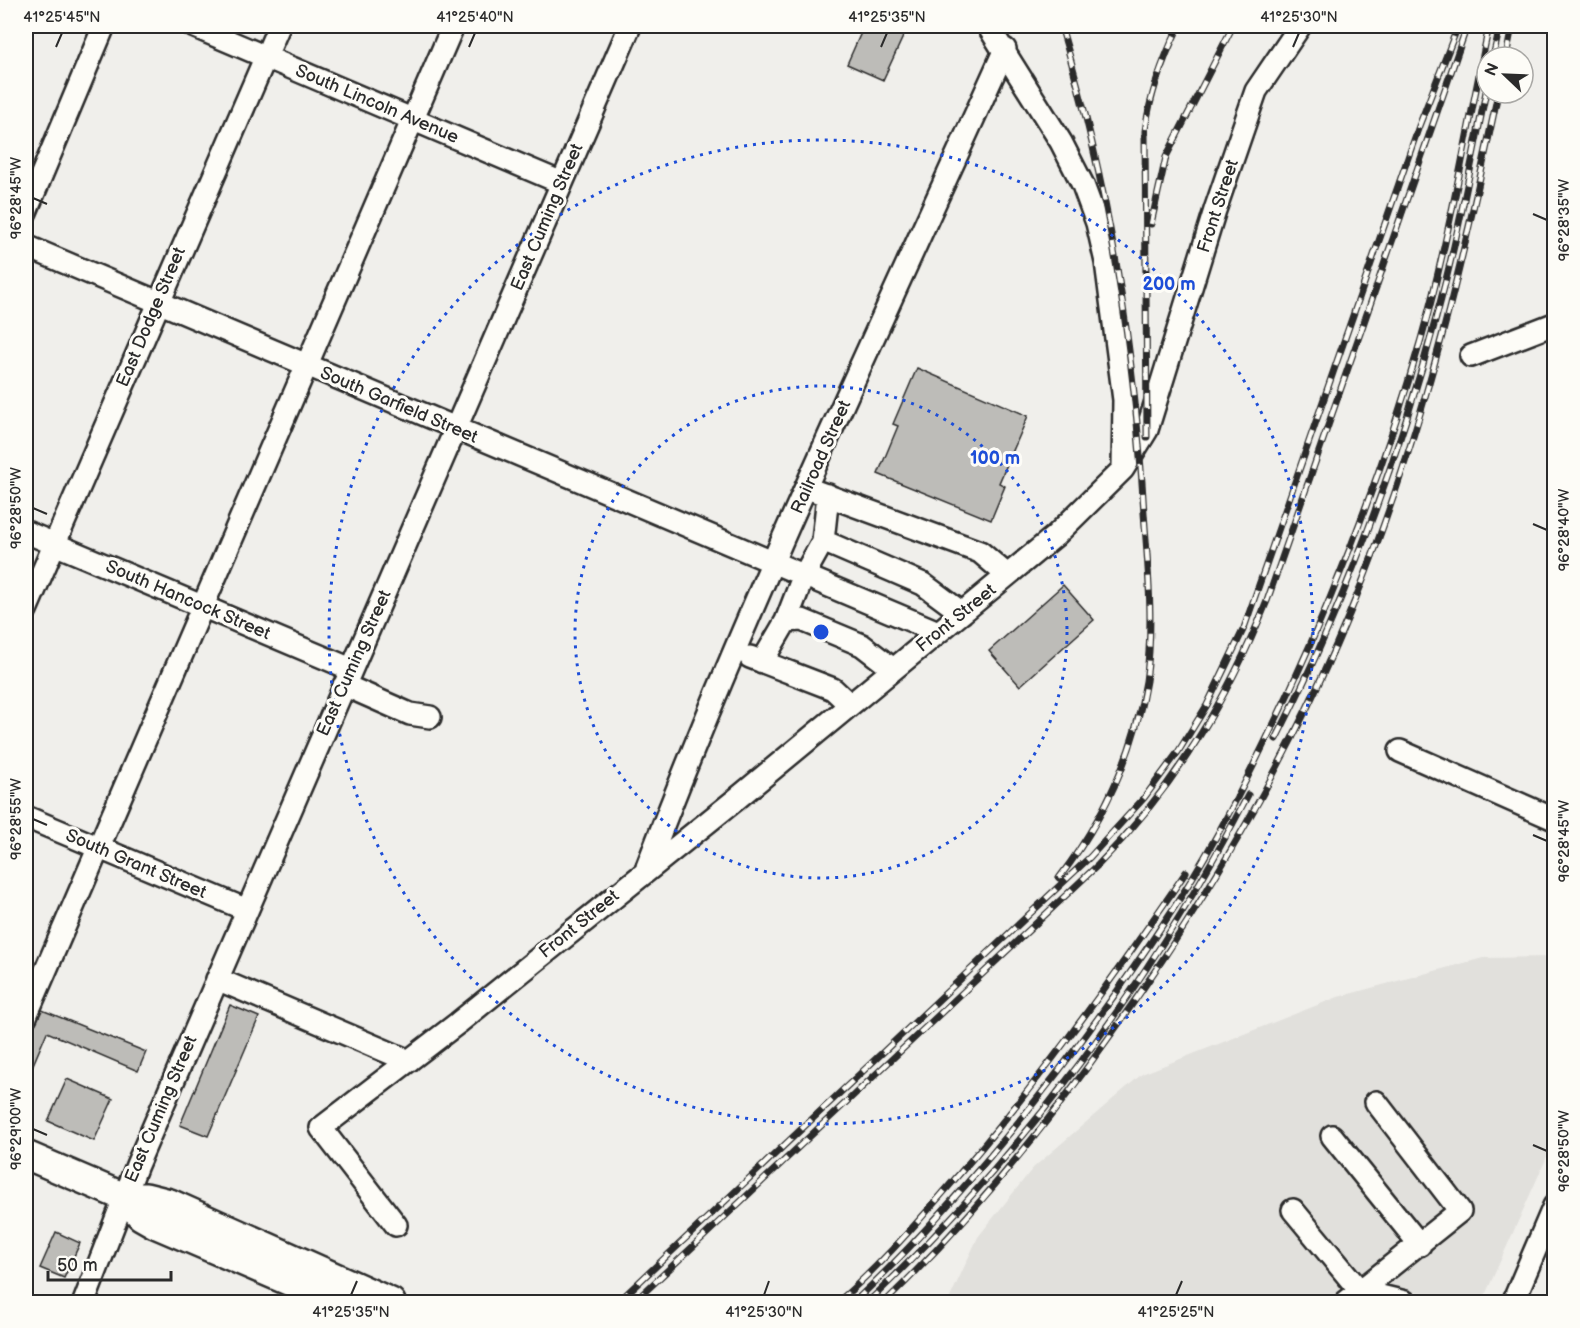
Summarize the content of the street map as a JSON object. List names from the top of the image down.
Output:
{
  "streets": {
    "street": [
      "South Lincoln Avenue",
      "Front Street",
      "East Cuming Street",
      "East Dodge Street",
      "South Garfield Street",
      "Railroad Street",
      "South Hancock Street",
      "South Grant Street"
    ]
  },
  "crossings": [
    ["South Lincoln Avenue", "East Cuming Street"],
    ["South Lincoln Avenue", "East Dodge Street"],
    ["Front Street", "South Garfield Street"],
    ["Front Street", "Railroad Street"],
    ["East Cuming Street", "South Garfield Street"],
    ["East Cuming Street", "South Hancock Street"],
    ["East Cuming Street", "South Grant Street"],
    ["East Dodge Street", "South Garfield Street"],
    ["East Dodge Street", "South Hancock Street"],
    ["South Garfield Street", "Railroad Street"]
  ],
  "scale_bar": "50 m",
  "north": "top left",
  "coordinates": [
    "41°25'45\"N",
    "41°25'40\"N",
    "41°25'35\"N",
    "41°25'30\"N",
    "96°28'45\"W",
    "96°28'35\"W",
    "96°28'50\"W",
    "96°28'40\"W",
    "96°28'55\"W",
    "96°29'00\"W",
    "41°25'25\"N"
  ],
  "rings": ["200 m", "100 m"]
}
